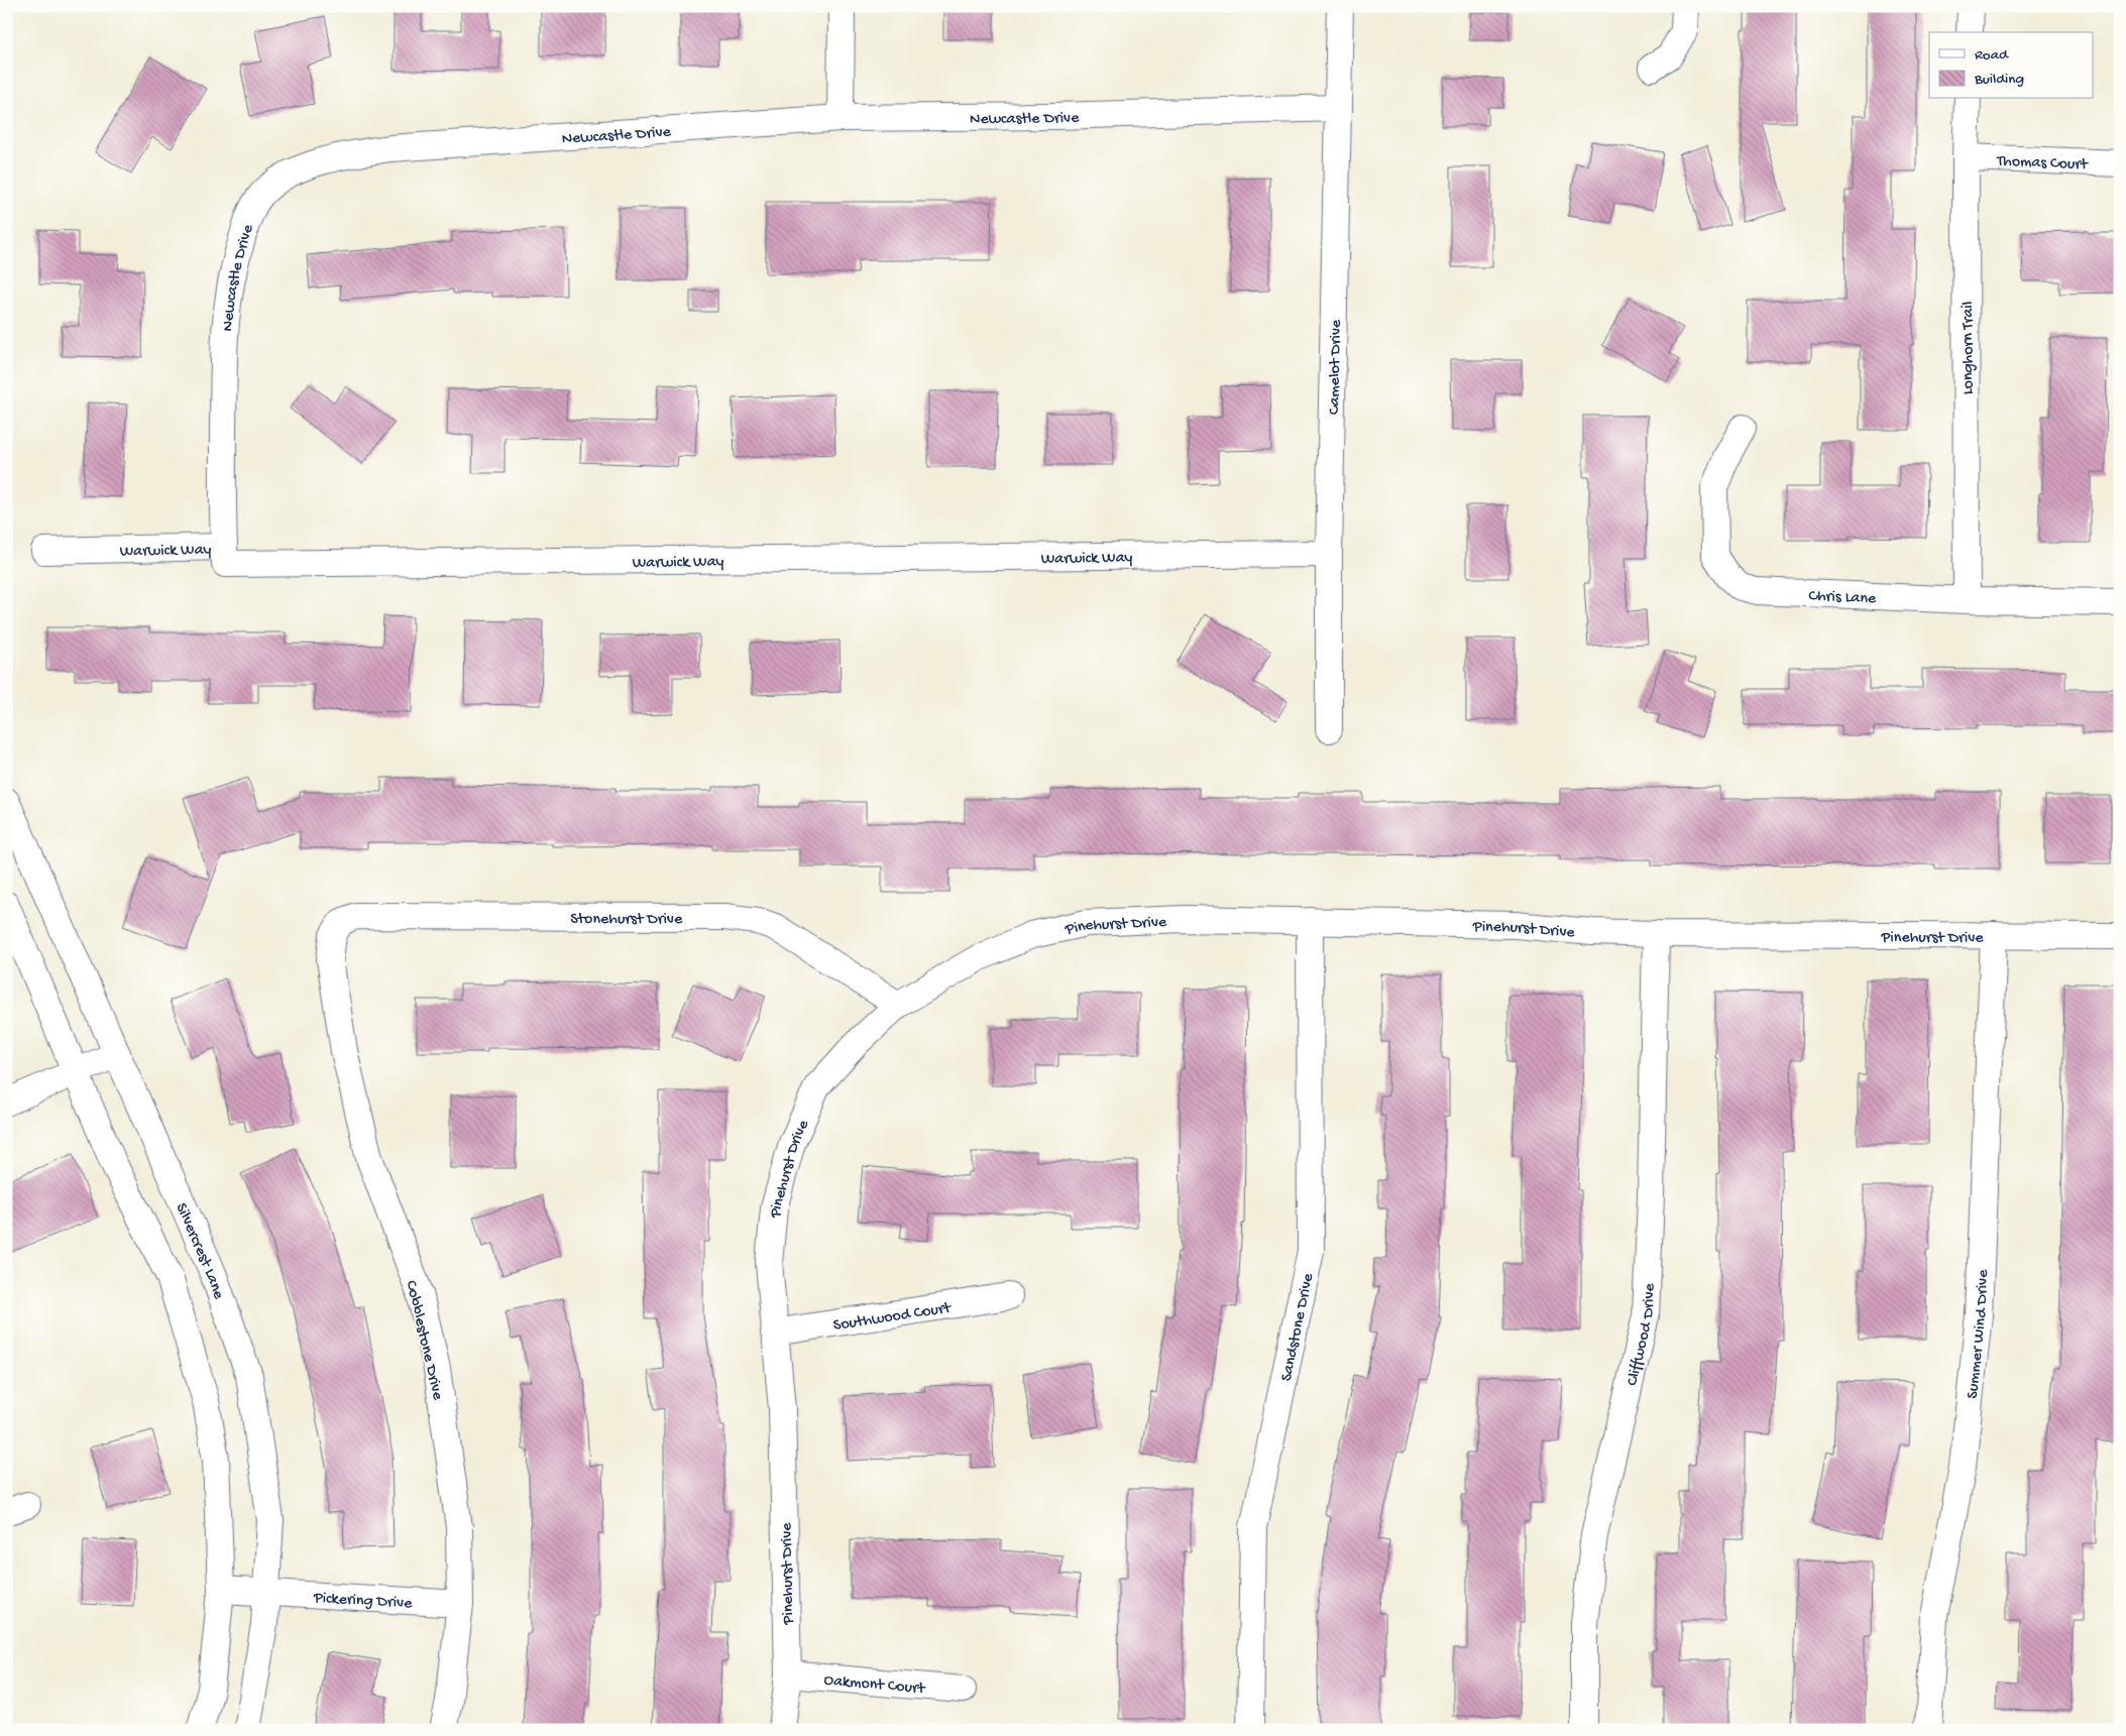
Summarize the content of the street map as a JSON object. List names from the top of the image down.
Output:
{
  "streets": {
    "street": [
      "Newcastle Drive",
      "Thomas Court",
      "Longhorn Trail",
      "Camelot Drive",
      "Warwick Way",
      "Chris Lane",
      "Stonehurst Drive",
      "Pinehurst Drive",
      "Silvercrest Lane",
      "Southwood Court",
      "Sandstone Drive",
      "Summer Wind Drive",
      "Cliffwood Drive",
      "Cobblestone Drive",
      "Pickering Drive",
      "Oakmont Court"
    ]
  },
  "crossings": [
    ["Newcastle Drive", "Camelot Drive"],
    ["Newcastle Drive", "Warwick Way"],
    ["Thomas Court", "Longhorn Trail"],
    ["Longhorn Trail", "Chris Lane"],
    ["Camelot Drive", "Warwick Way"],
    ["Stonehurst Drive", "Pinehurst Drive"],
    ["Stonehurst Drive", "Cobblestone Drive"],
    ["Pinehurst Drive", "Southwood Court"],
    ["Pinehurst Drive", "Sandstone Drive"],
    ["Pinehurst Drive", "Summer Wind Drive"],
    ["Pinehurst Drive", "Cliffwood Drive"],
    ["Pinehurst Drive", "Oakmont Court"],
    ["Silvercrest Lane", "Pickering Drive"],
    ["Cobblestone Drive", "Pickering Drive"]
  ],
  "legend": ["Road", "Building"]
}
